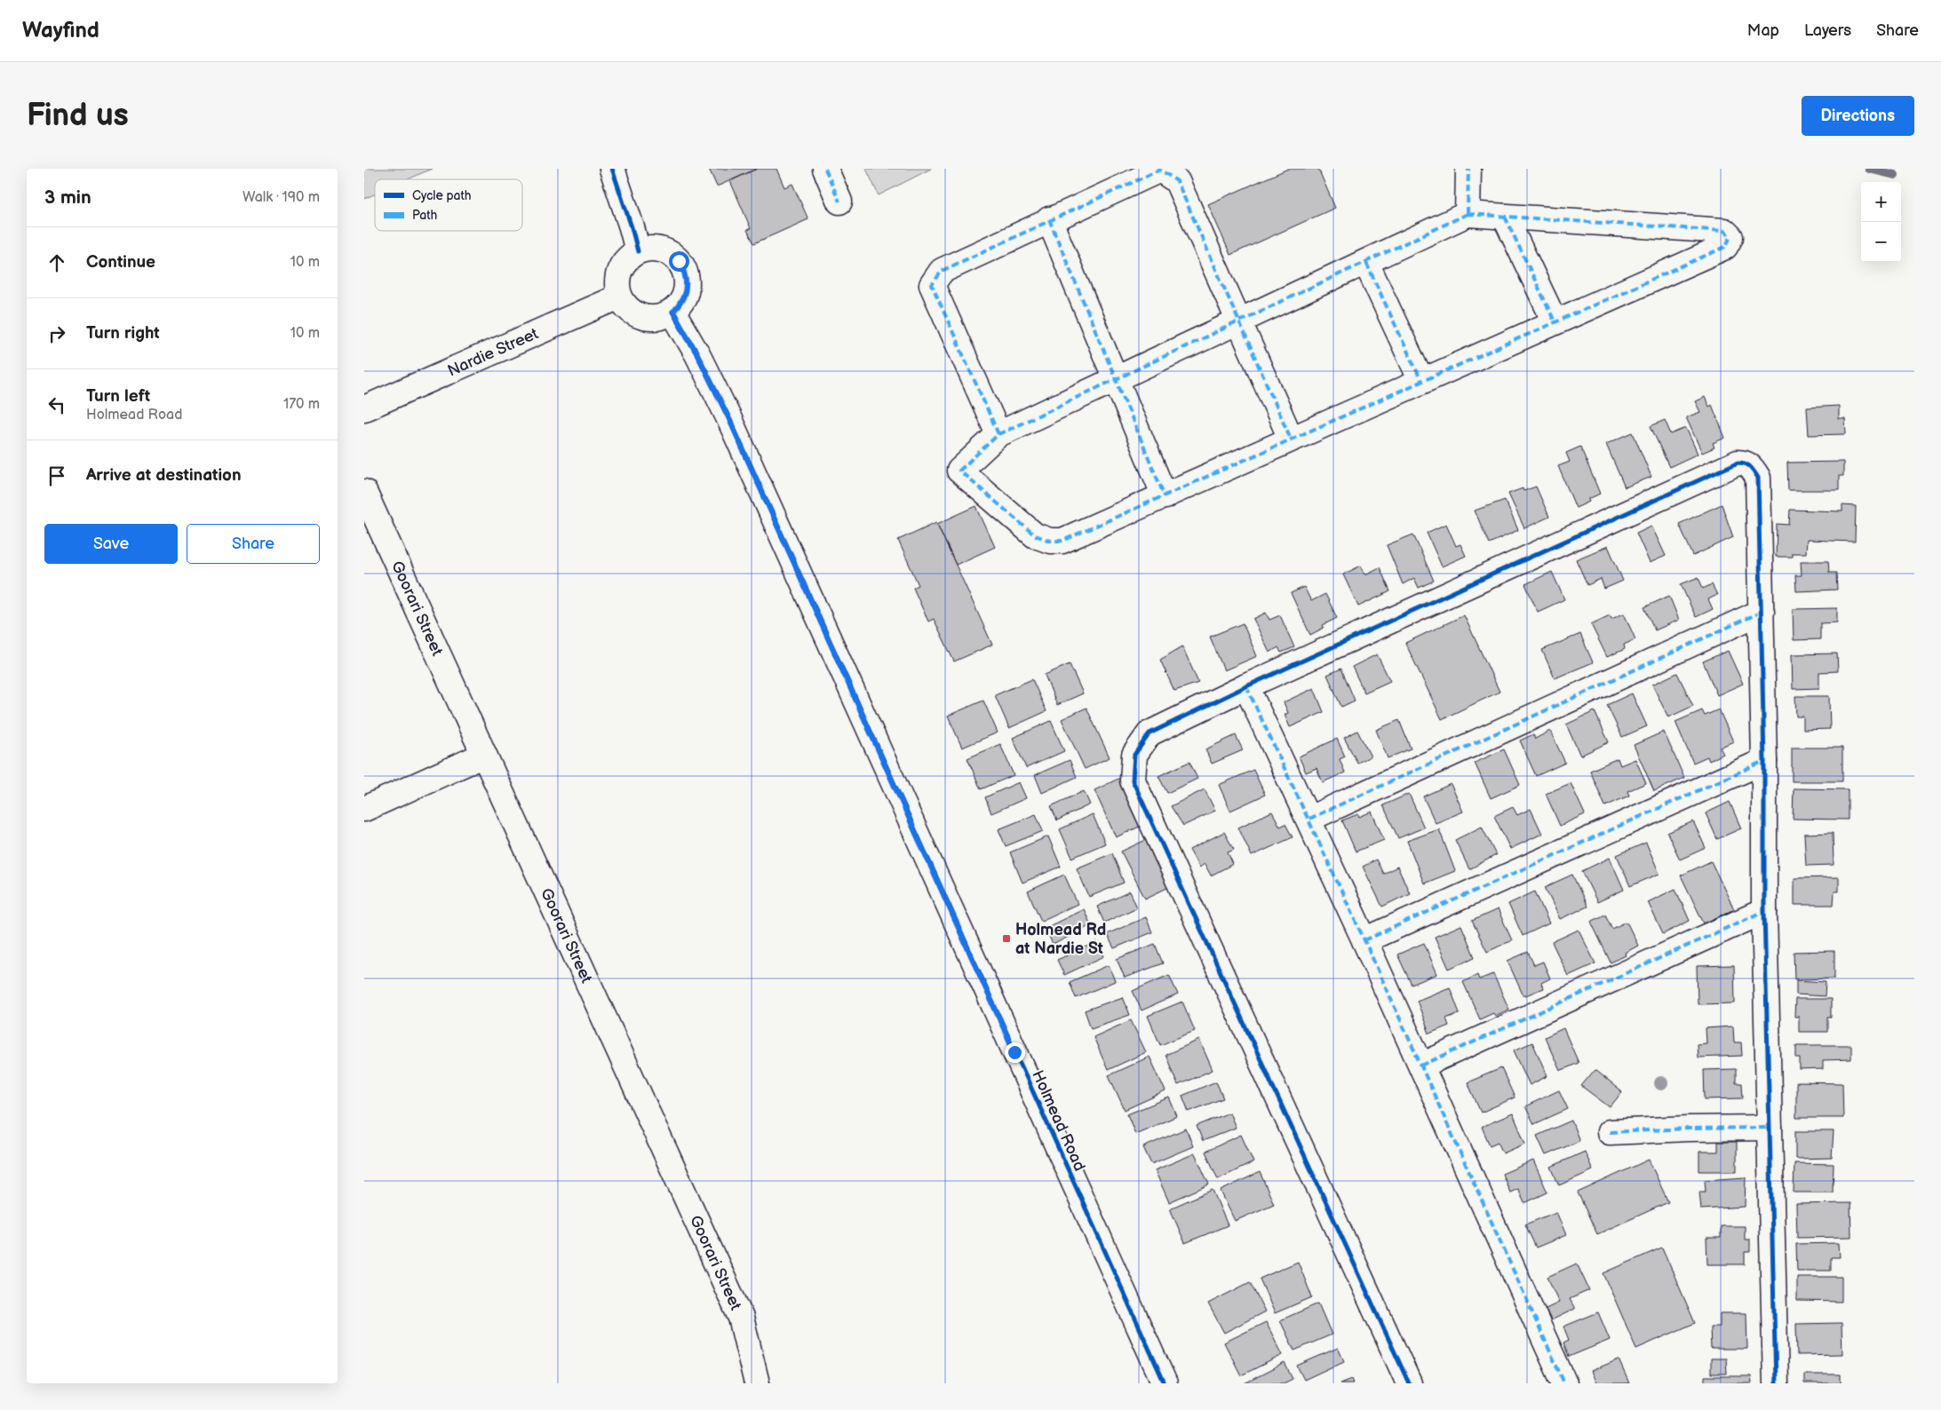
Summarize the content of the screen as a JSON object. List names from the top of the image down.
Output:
{
  "streets": {
    "street": ["Nardie Street", "Goorari Street", "Holmead Road"]
  },
  "crossings": [
    ["Nardie Street", "Holmead Road"]
  ],
  "places": {
    "transit": ["Holmead Rd at Nardie St"]
  },
  "legend": ["Cycle path", "Path"],
  "page": {
    "header": "Wayfind",
    "nav": ["Map", "Layers", "Share"],
    "buttons": [
      "Directions",
      ["Save", "Share"]
    ],
    "title": "Find us",
    "heading": ["3 min", "Walk · 190 m"],
    "map_buttons": ["+", "−"],
    "list": [
      ["Continue", "10 m"],
      ["Turn right", "10 m"],
      ["Turn left", "Holmead Road", "170 m"],
      "Arrive at destination"
    ]
  }
}
